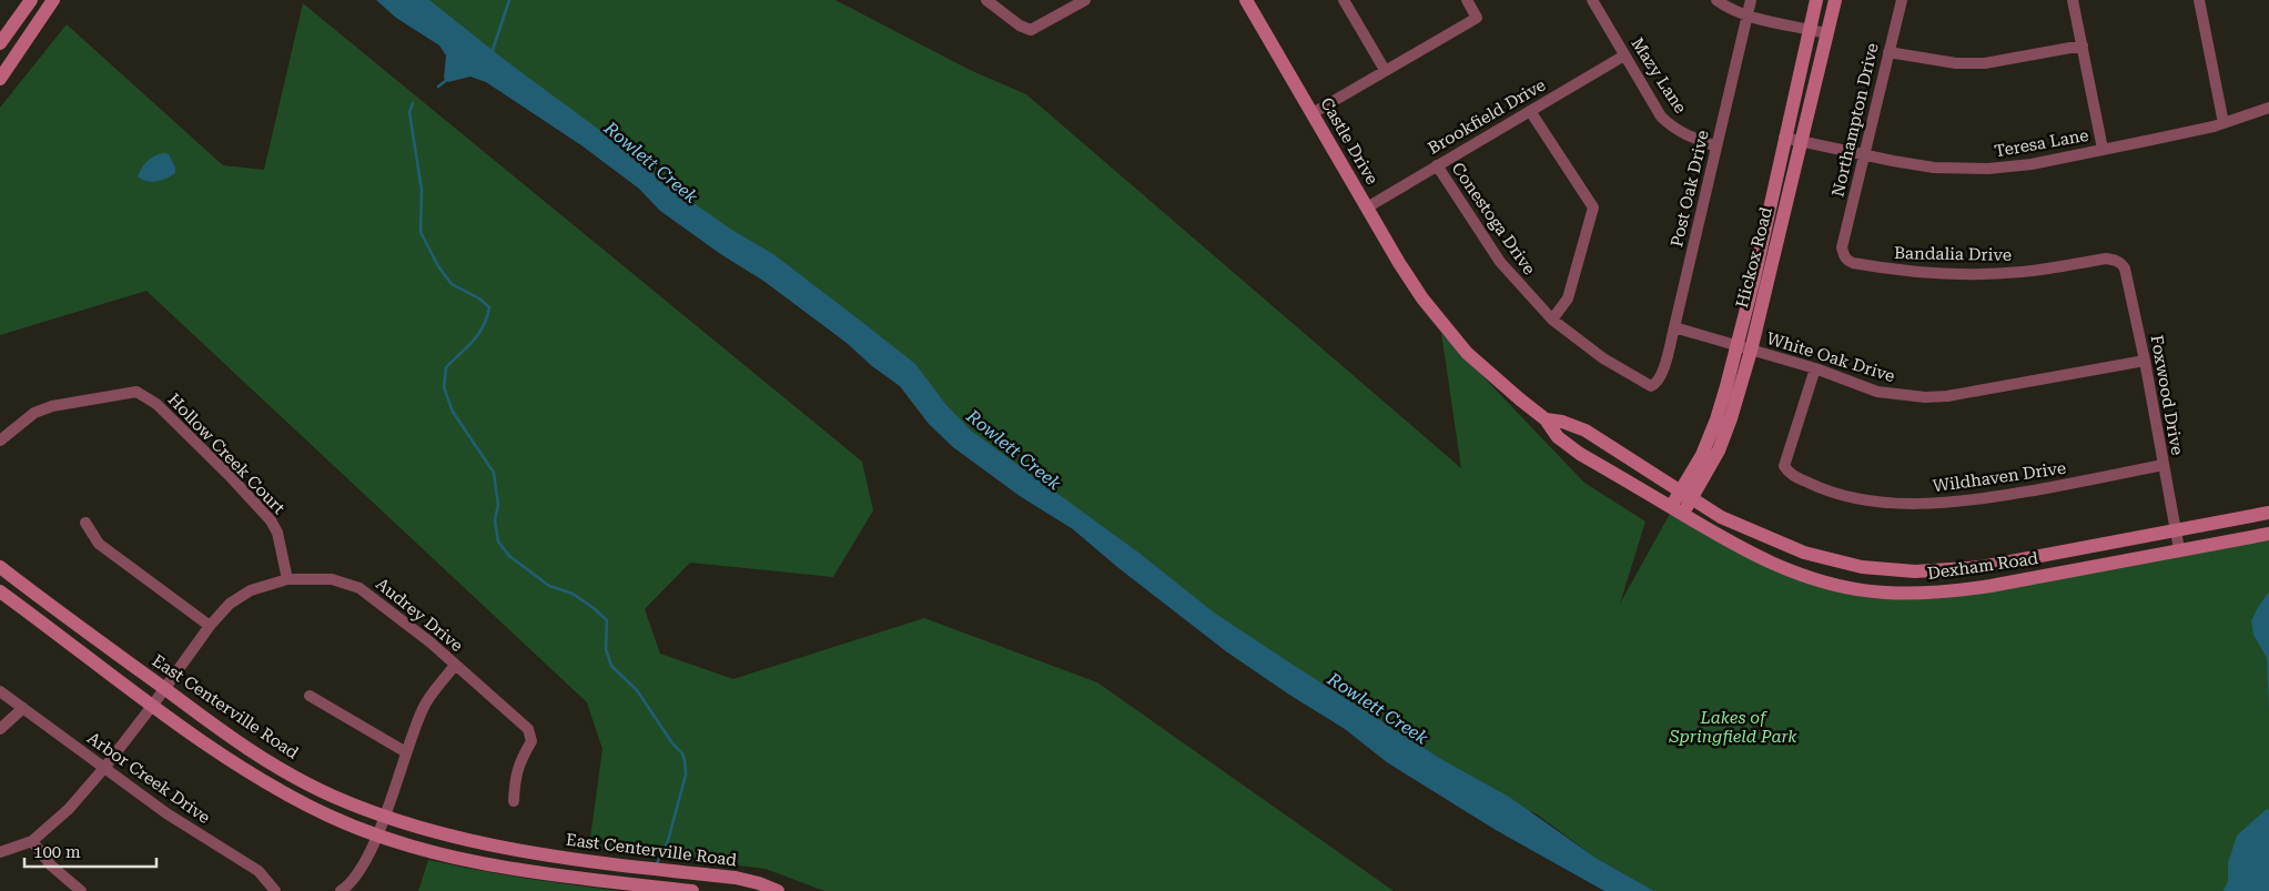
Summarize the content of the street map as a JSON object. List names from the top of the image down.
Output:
{
  "streets": {
    "street": [
      "Mazy Lane",
      "Brookfield Drive",
      "Northampton Drive",
      "Castle Drive",
      "Teresa Lane",
      "Post Oak Drive",
      "Conestoga Drive",
      "Bandalia Drive",
      "Hickox Road",
      "White Oak Drive",
      "Foxwood Drive",
      "Hollow Creek Court",
      "Wildhaven Drive",
      "Dexham Road",
      "Audrey Drive",
      "East Centerville Road",
      "Arbor Creek Drive"
    ]
  },
  "crossings": [
    ["Mazy Lane", "Brookfield Drive"],
    ["Mazy Lane", "Post Oak Drive"],
    ["Brookfield Drive", "Castle Drive"],
    ["Brookfield Drive", "Conestoga Drive"],
    ["Northampton Drive", "Teresa Lane"],
    ["Northampton Drive", "Bandalia Drive"],
    ["Castle Drive", "Dexham Road"],
    ["Teresa Lane", "Hickox Road"],
    ["Post Oak Drive", "Conestoga Drive"],
    ["Post Oak Drive", "White Oak Drive"],
    ["Bandalia Drive", "Foxwood Drive"],
    ["Hickox Road", "White Oak Drive"],
    ["Hickox Road", "Dexham Road"],
    ["White Oak Drive", "Foxwood Drive"],
    ["White Oak Drive", "Wildhaven Drive"],
    ["Foxwood Drive", "Wildhaven Drive"],
    ["Foxwood Drive", "Dexham Road"],
    ["Hollow Creek Court", "Audrey Drive"],
    ["Audrey Drive", "East Centerville Road"],
    ["Audrey Drive", "Arbor Creek Drive"]
  ],
  "water": ["Rowlett Creek"],
  "parks": ["Lakes of Springfield Park"],
  "scale_bar": "100 m"
}
